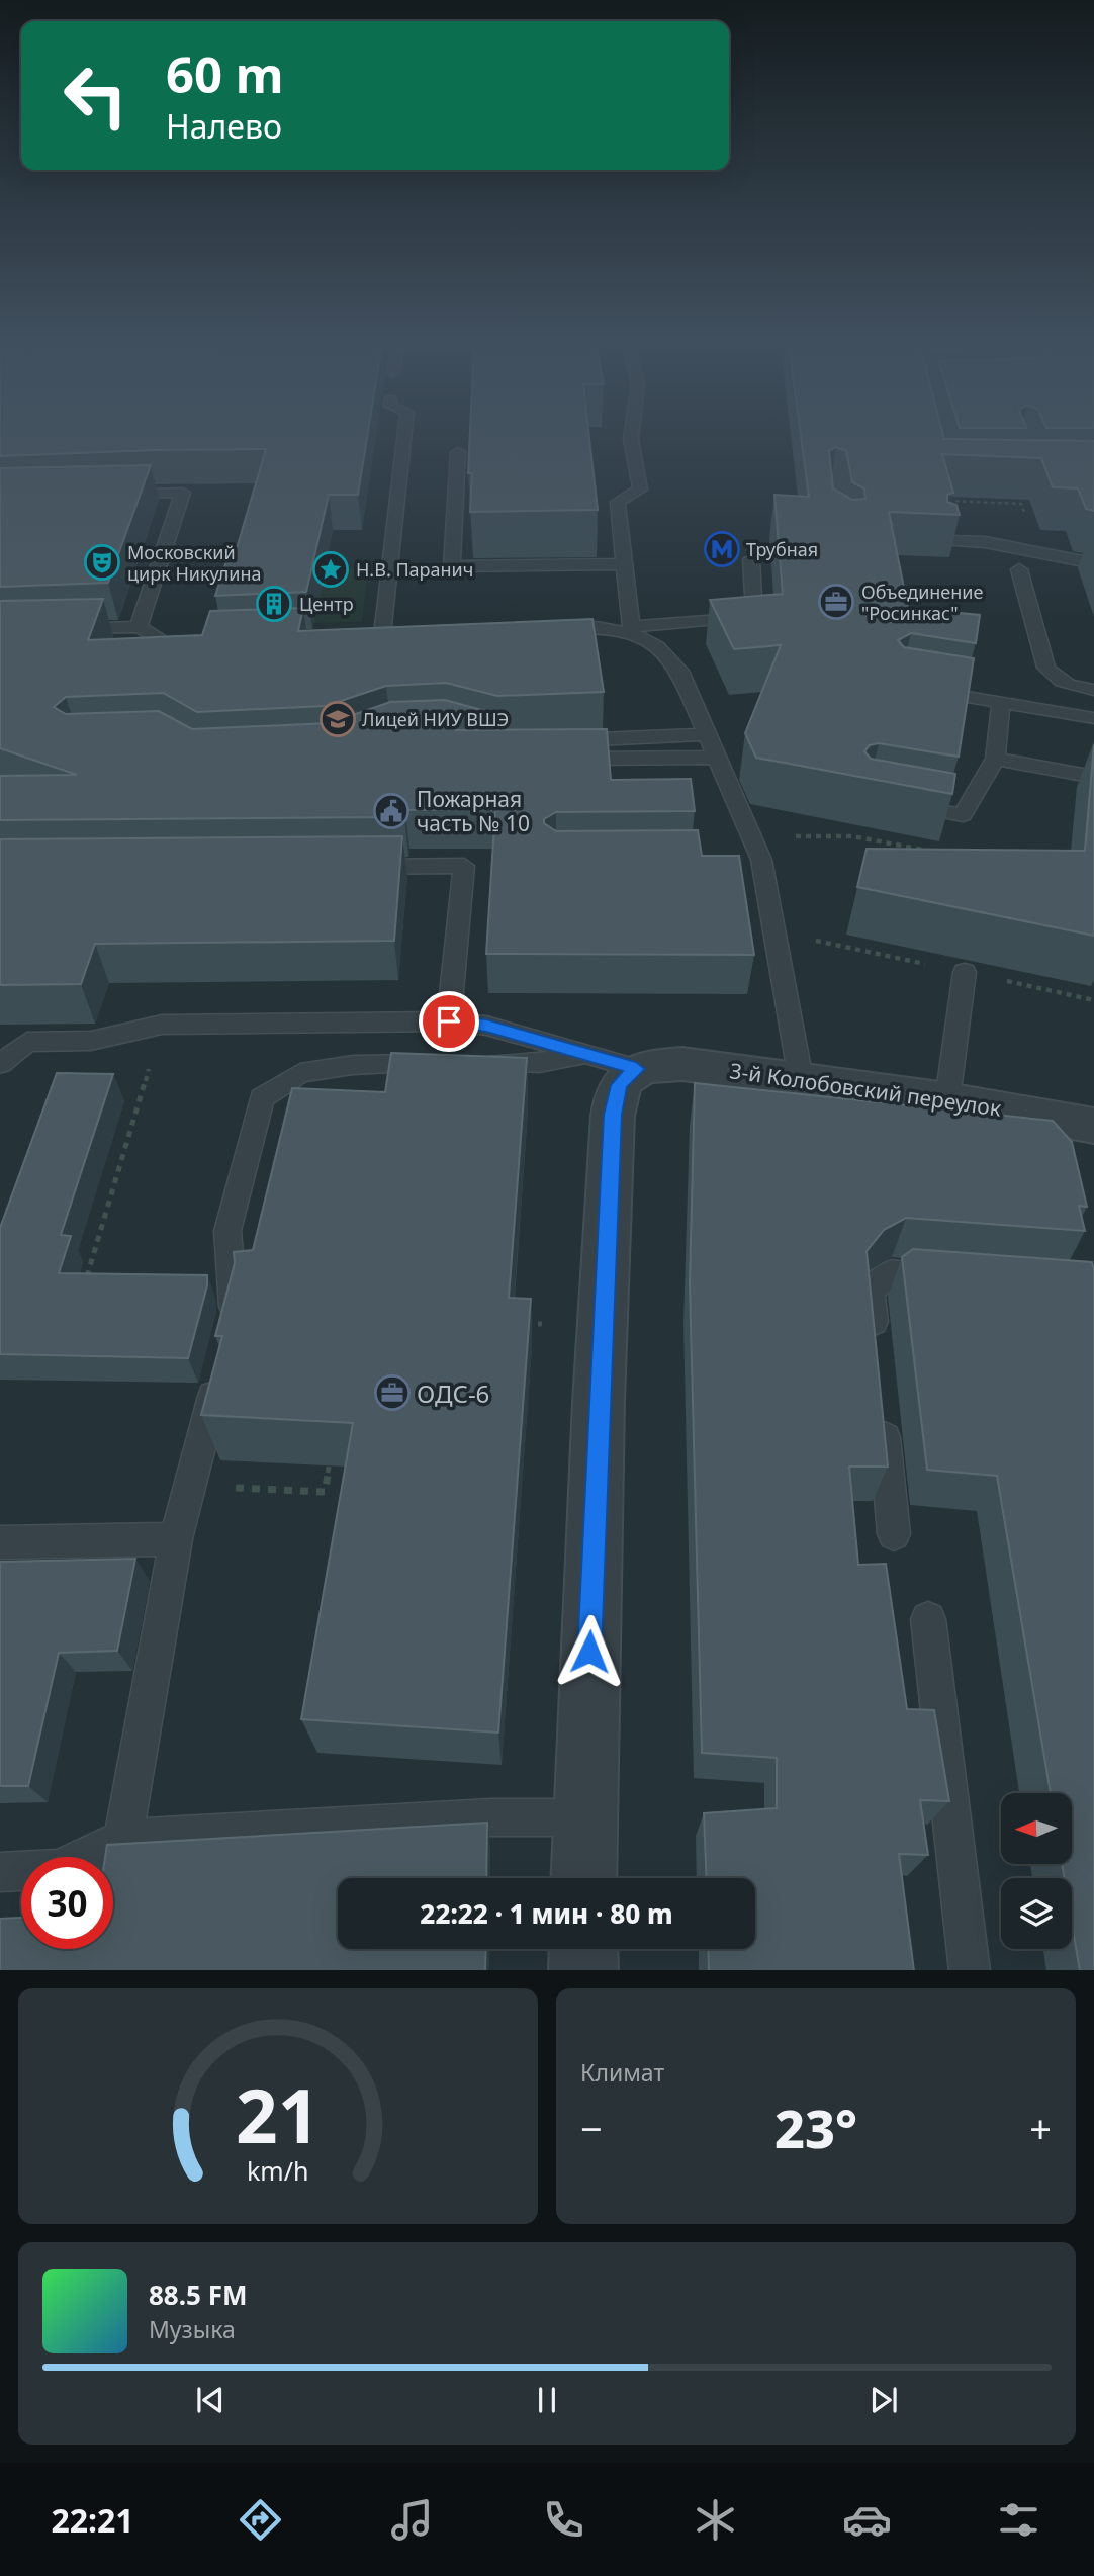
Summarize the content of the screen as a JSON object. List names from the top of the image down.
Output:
{
  "streets": {
    "street": ["3-й Колобовский переулок"]
  },
  "places": {
    "metro station": ["Трубная"],
    "theatre": ["Московский цирк Никулина"],
    "place": ["Н.В. Паранич"],
    "office": ["Объединение \"Росинкас\"", "ОДС-6"],
    "building": ["Центр"],
    "school or university": ["Лицей НИУ ВШЭ"],
    "public building": ["Пожарная часть № 10"]
  },
  "north": "left",
  "page": {
    "turn": ["60 m", "Налево"],
    "limit": "30",
    "trip": "22:22 · 1 мин · 80 m",
    "tile": "Климат",
    "heat": ["−", "23°", "+"],
    "song": ["88.5 FM", "Музыка"],
    "tabs": "22:21",
    "gauge": ["21", "km/h"]
  }
}
